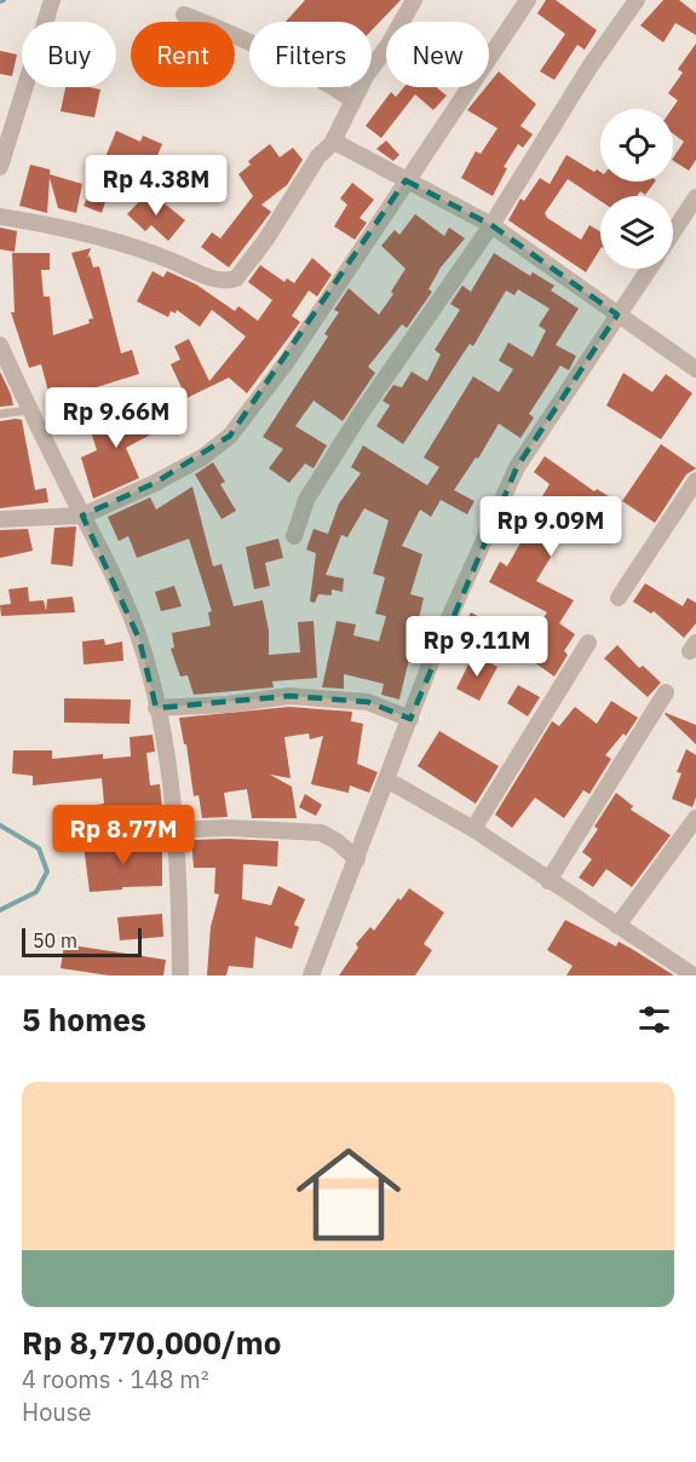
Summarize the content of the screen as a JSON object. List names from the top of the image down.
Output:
{
  "scale_bar": "50 m",
  "page": {
    "chip": [
      "Buy",
      "Rent",
      "Filters",
      "New"
    ],
    "price": [
      "Rp 4.38M",
      "Rp 9.66M",
      "Rp 9.09M",
      "Rp 9.11M",
      "Rp 8.77M"
    ],
    "scale": "50 m",
    "heading": "5 homes",
    "list": [
      {
        "name": "Rp 8,770,000/mo",
        "note": "4 rooms · 148 m² · House"
      }
    ]
  }
}
